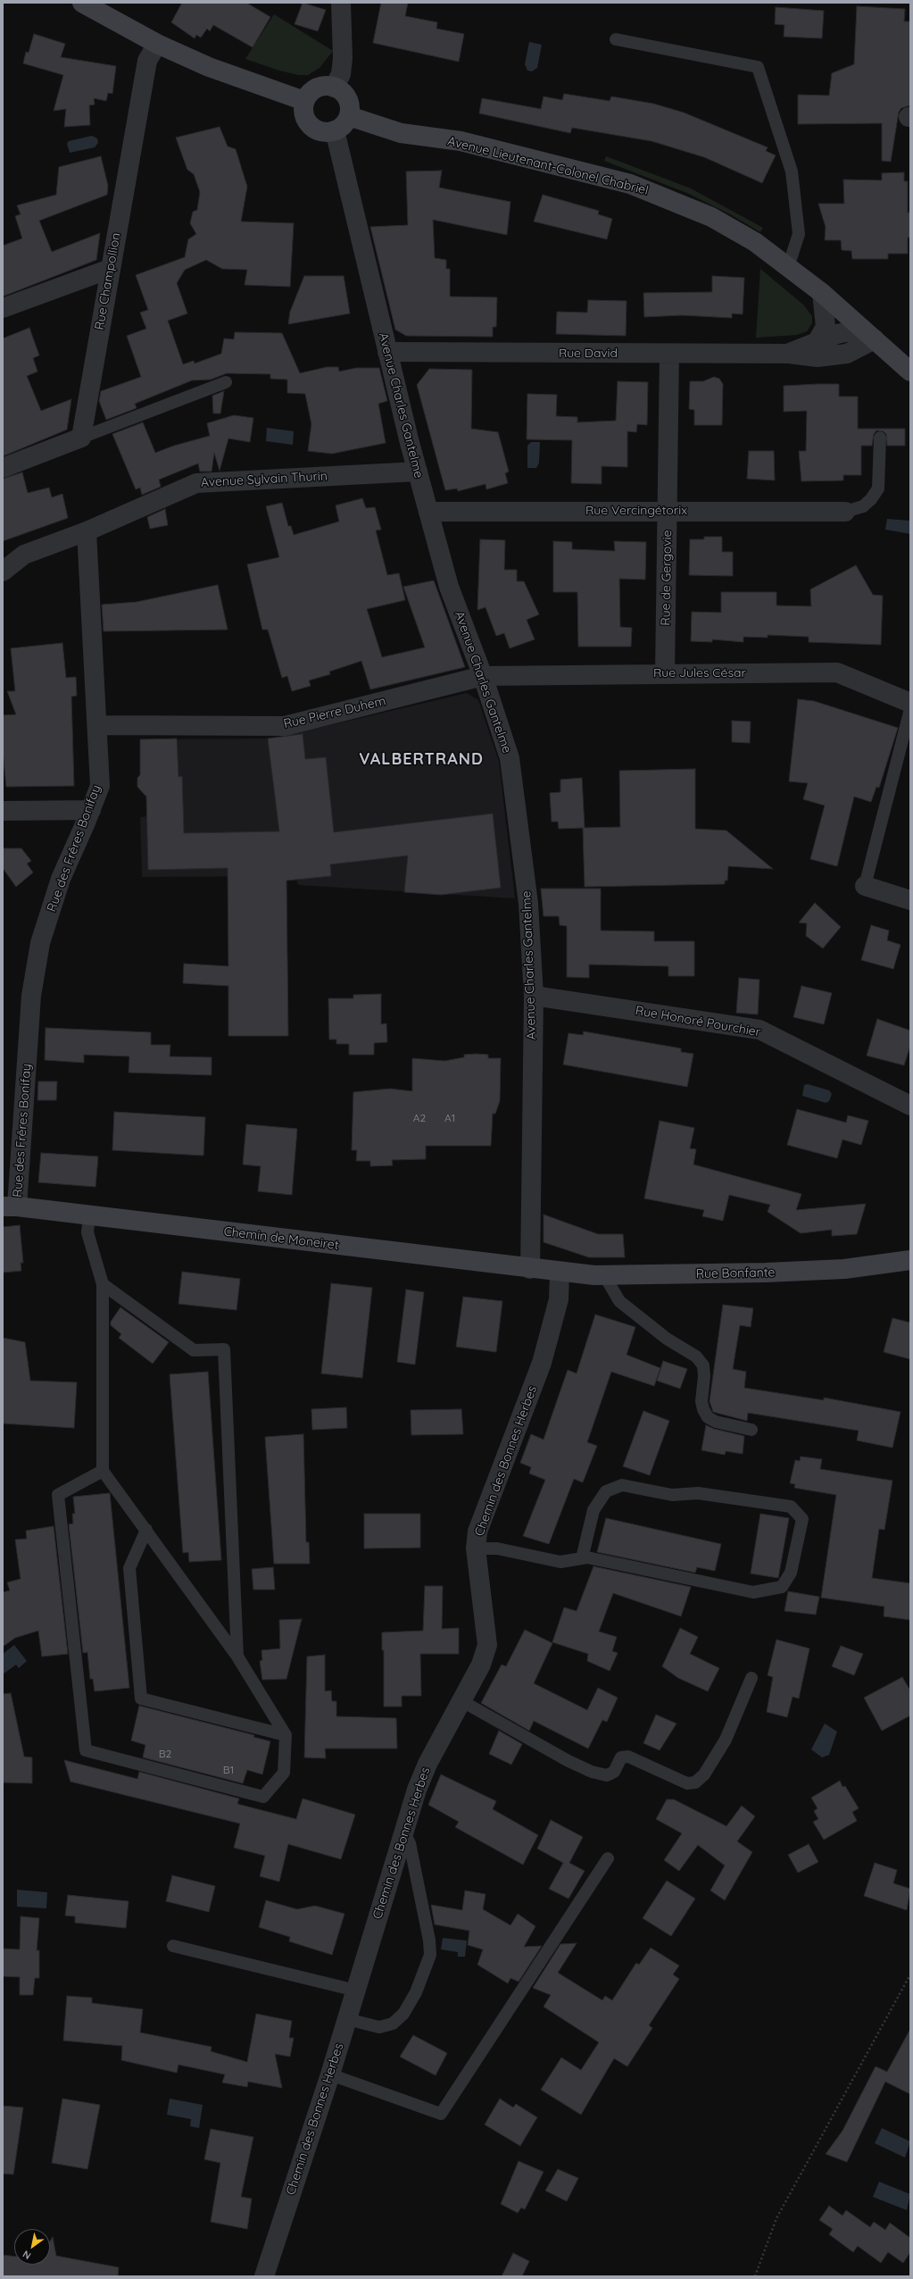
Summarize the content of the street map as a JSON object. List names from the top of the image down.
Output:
{
  "streets": {
    "main road": ["Avenue Lieutenant-Colonel Chabriel", "Chemin de Moneiret", "Rue Bonfante"],
    "street": [
      "Rue Champollion",
      "Rue David",
      "Avenue Charles Gantelme",
      "Avenue Sylvain Thurin",
      "Rue Vercingétorix",
      "Rue de Gergovie",
      "Rue Jules César",
      "Rue Pierre Duhem",
      "Rue des Frêres Bonifay",
      "Rue Honoré Pourchier",
      "Chemin des Bonnes Herbes"
    ]
  },
  "crossings": [
    ["Avenue Lieutenant-Colonel Chabriel", "Rue David"],
    ["Avenue Lieutenant-Colonel Chabriel", "Avenue Charles Gantelme"],
    ["Rue David", "Avenue Charles Gantelme"],
    ["Rue David", "Rue de Gergovie"],
    ["Avenue Charles Gantelme", "Avenue Sylvain Thurin"],
    ["Avenue Charles Gantelme", "Rue Vercingétorix"],
    ["Avenue Charles Gantelme", "Rue Jules César"],
    ["Avenue Charles Gantelme", "Rue Pierre Duhem"],
    ["Avenue Charles Gantelme", "Rue Honoré Pourchier"],
    ["Avenue Charles Gantelme", "Chemin de Moneiret"],
    ["Avenue Sylvain Thurin", "Rue des Frêres Bonifay"],
    ["Rue Vercingétorix", "Rue de Gergovie"],
    ["Rue de Gergovie", "Rue Jules César"],
    ["Rue Jules César", "Rue Pierre Duhem"],
    ["Rue Pierre Duhem", "Rue des Frêres Bonifay"],
    ["Rue des Frêres Bonifay", "Chemin de Moneiret"],
    ["Chemin de Moneiret", "Rue Bonfante"],
    ["Chemin de Moneiret", "Chemin des Bonnes Herbes"],
    ["Rue Bonfante", "Chemin des Bonnes Herbes"]
  ],
  "districts": ["VALBERTRAND"],
  "house_numbers": [
    "A2",
    "A1",
    "B2",
    "B1"
  ],
  "north": "bottom left"
}
